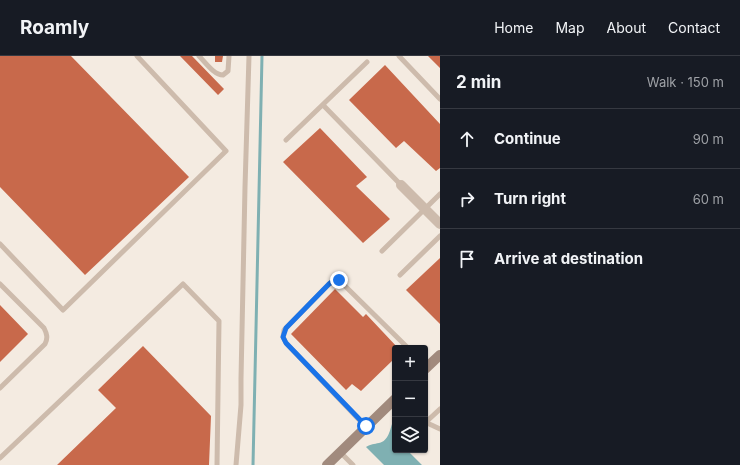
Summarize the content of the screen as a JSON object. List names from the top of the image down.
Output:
{
  "page": {
    "header": "Roamly",
    "nav": [
      "Home",
      "Map",
      "About",
      "Contact"
    ],
    "heading": ["2 min", "Walk · 150 m"],
    "list": [
      ["Continue", "90 m"],
      ["Turn right", "60 m"],
      "Arrive at destination"
    ],
    "map_buttons": ["+", "−"]
  }
}
